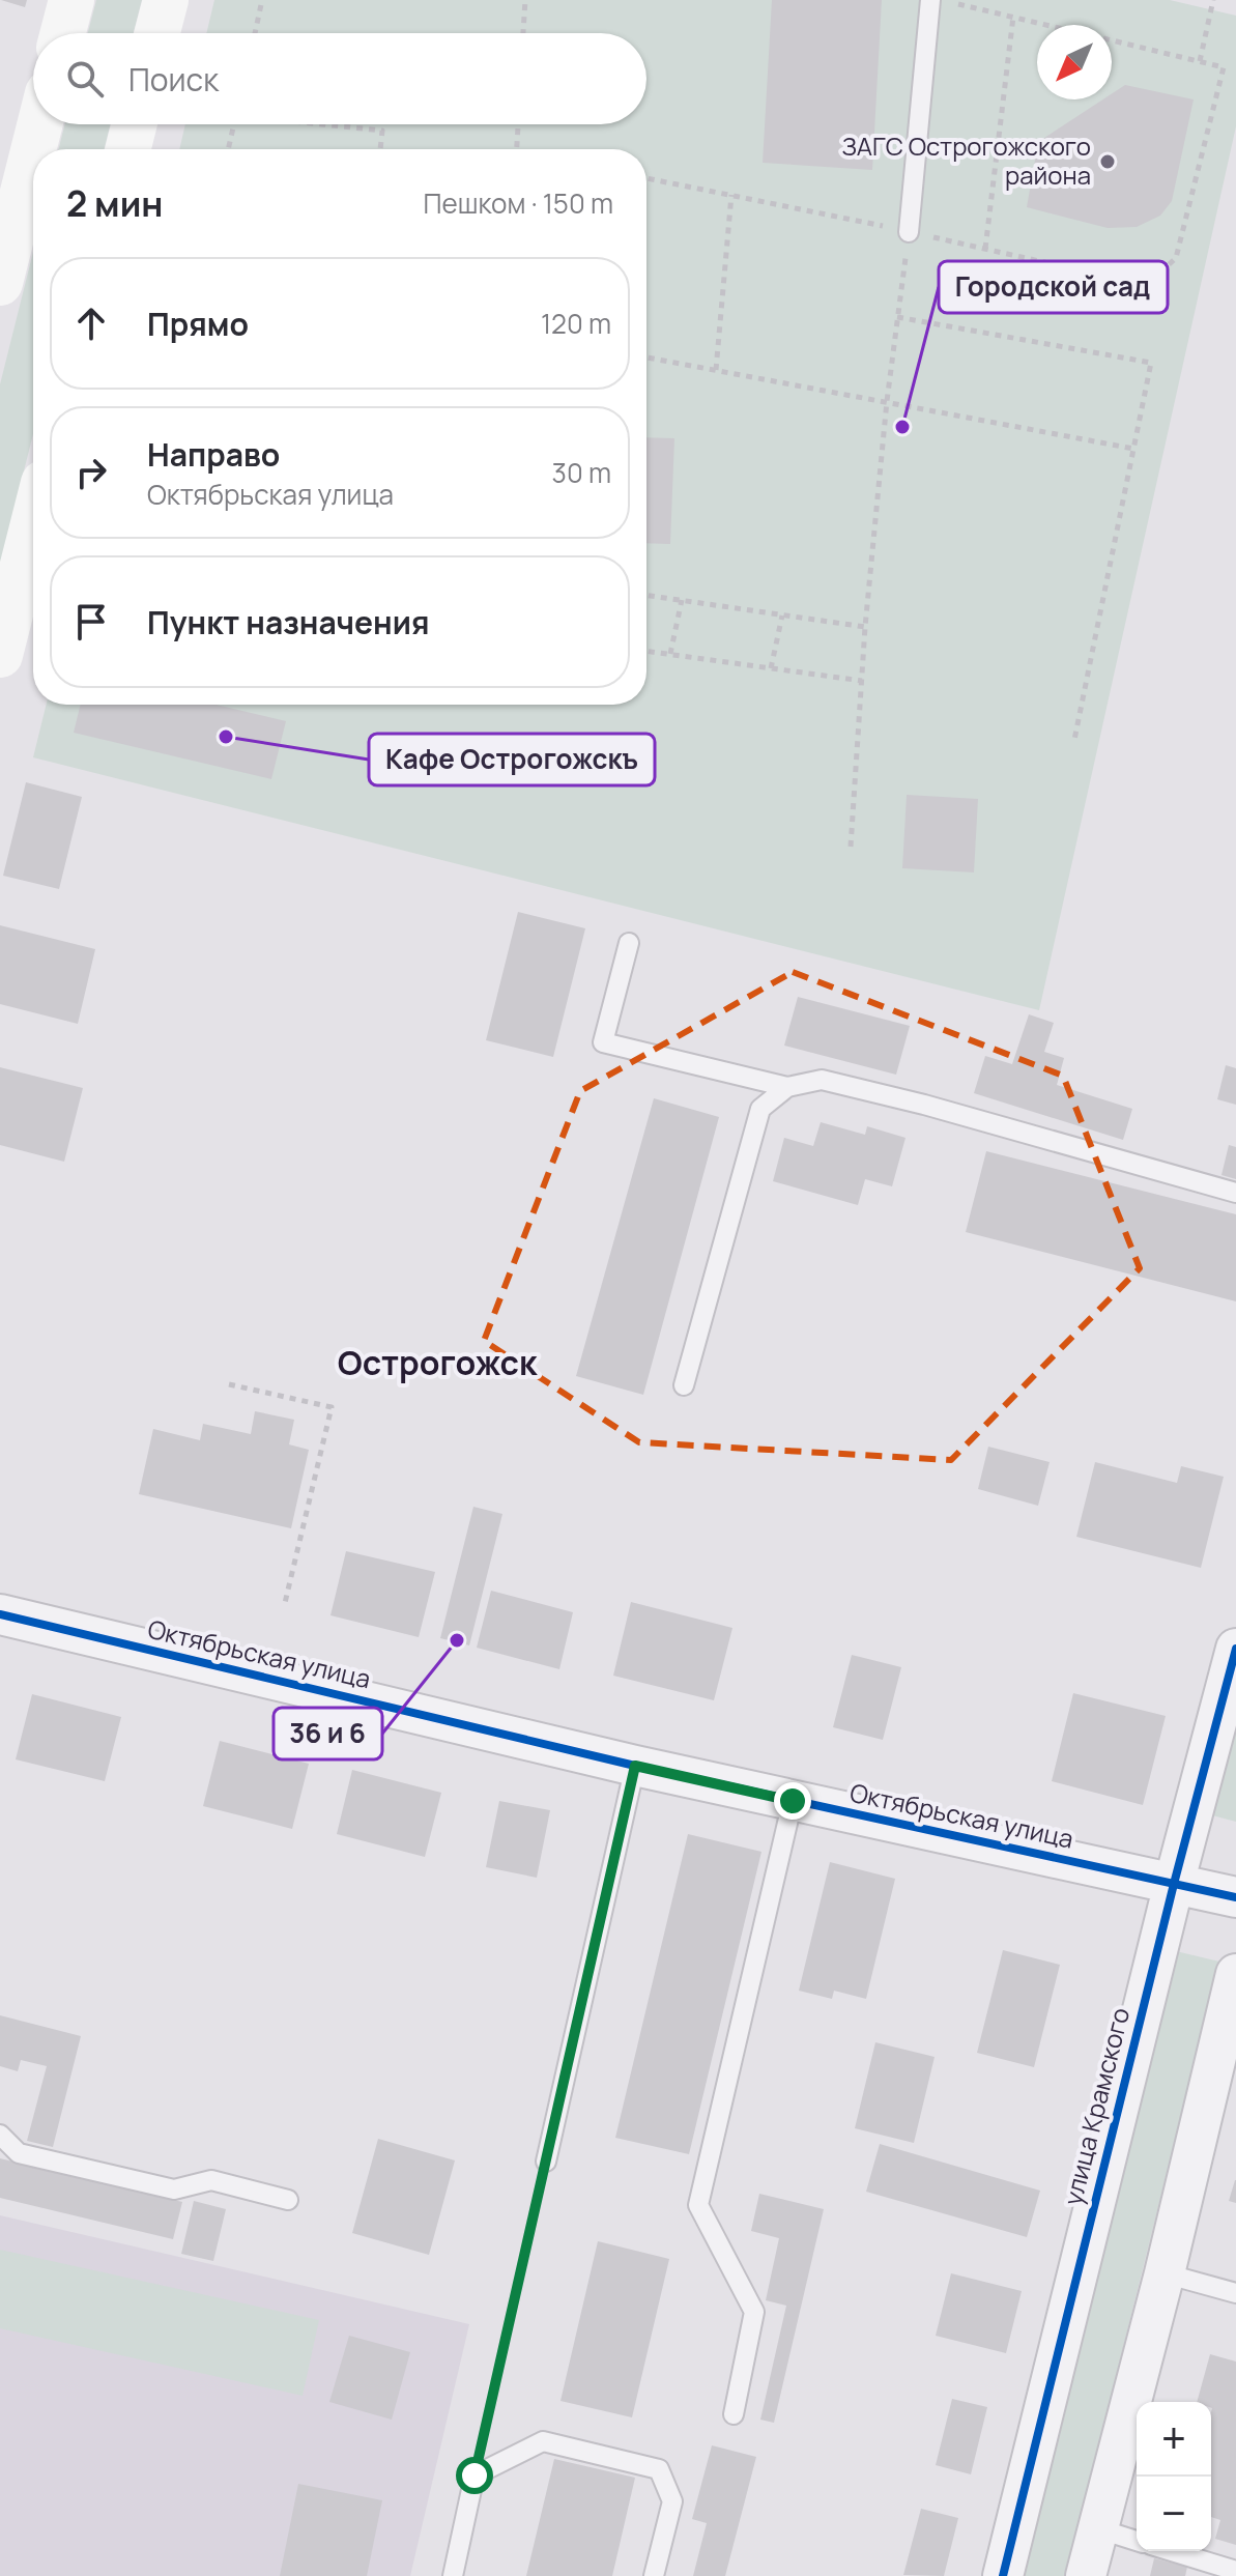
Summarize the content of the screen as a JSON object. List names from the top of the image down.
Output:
{
  "streets": {
    "street": ["Октябрьская улица", "улица Крамского"]
  },
  "crossings": [
    ["Октябрьская улица", "улица Крамского"]
  ],
  "districts": ["Острогожск"],
  "places": [
    "ЗАГС Острогожского района",
    "Городской сад",
    "Кафе Острогожскъ",
    "36 и 6"
  ],
  "north": "bottom left",
  "page": {
    "search": "Поиск",
    "heading": ["2 мин", "Пешком · 150 m"],
    "list": [
      ["Прямо", "120 m"],
      ["Направо", "Октябрьская улица", "30 m"],
      "Пункт назначения"
    ],
    "map_buttons": ["+", "−"]
  }
}
